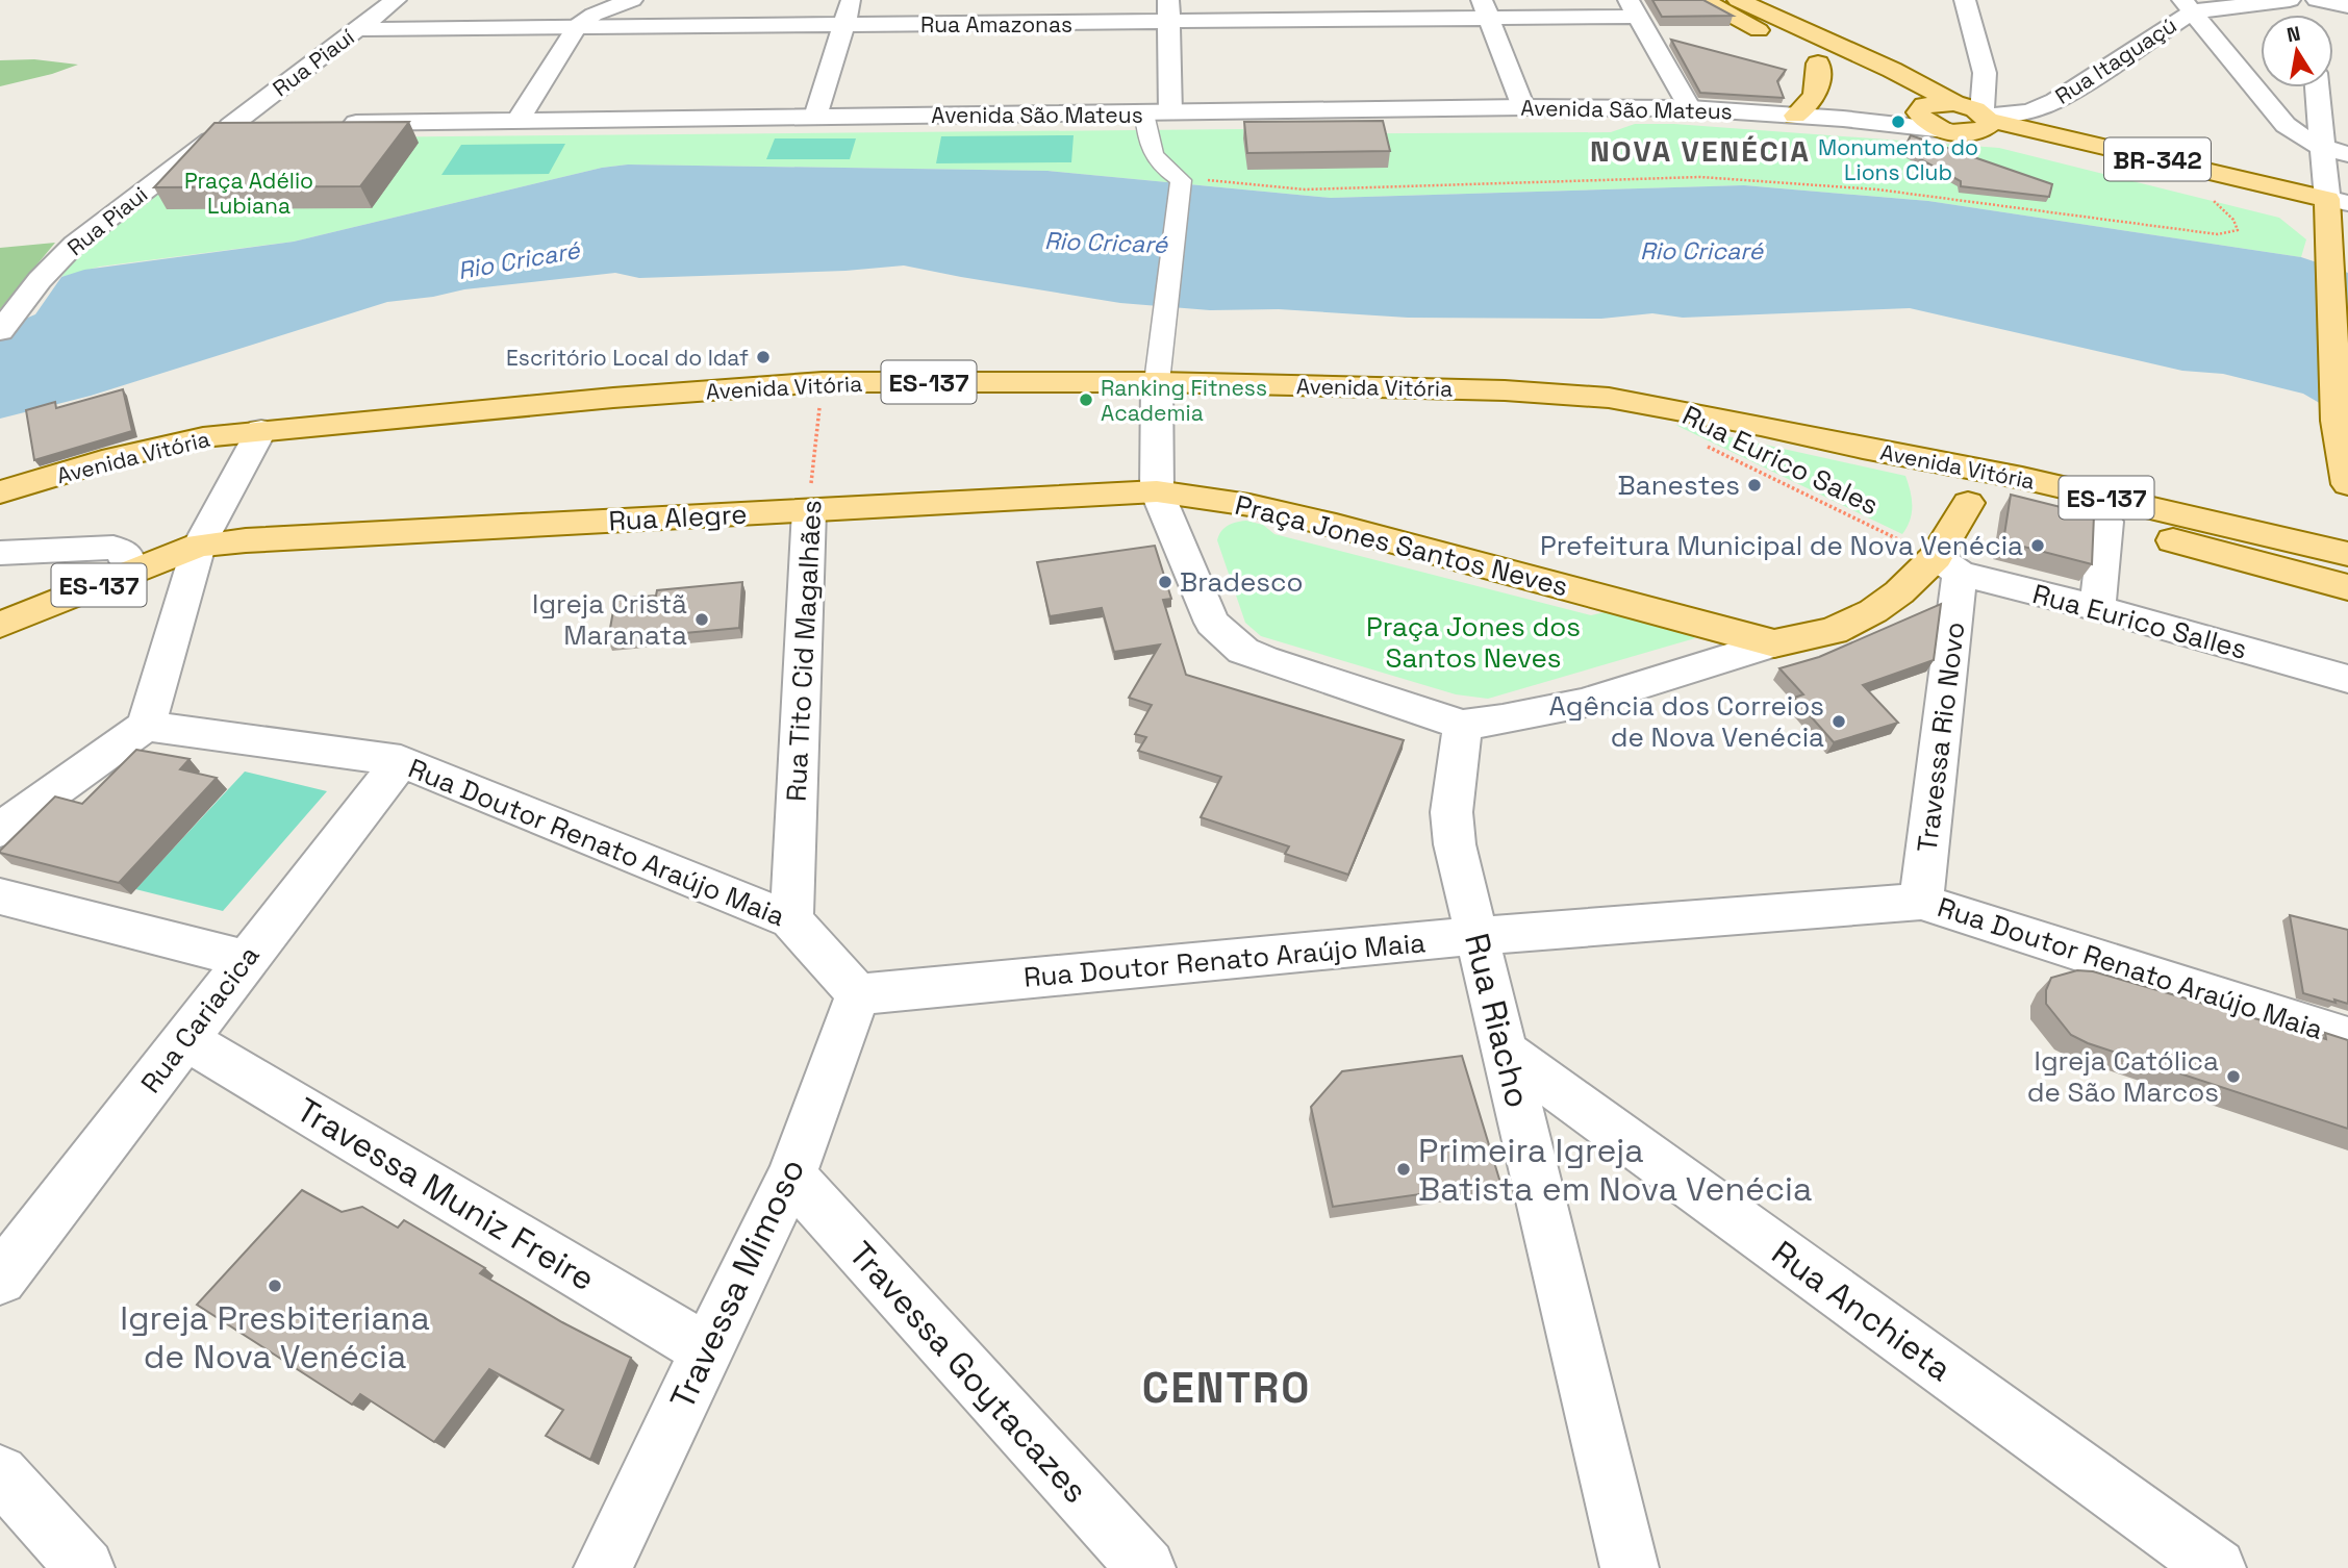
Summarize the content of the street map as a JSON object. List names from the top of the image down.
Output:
{
  "streets": {
    "main road": [
      "BR-342",
      "ES-137",
      "Avenida Vitória",
      "Rua Alegre",
      "Praça Jones Santos Neves"
    ],
    "street": [
      "Rua Amazonas",
      "Rua Itaguaçú",
      "Rua Piauí",
      "Avenida São Mateus",
      "Rua Piaui",
      "Rua Eurico Salles",
      "Rua Tito Cid Magalhães",
      "Travessa Rio Novo",
      "Rua Doutor Renato Araújo Maia",
      "Rua Cariacica",
      "Rua Riacho",
      "Travessa Muniz Freire",
      "Travessa Mimoso",
      "Rua Anchieta",
      "Travessa Goytacazes"
    ],
    "path": ["Rua Eurico Sales"]
  },
  "crossings": [
    ["Rua Amazonas", "Rua Piauí"],
    ["Rua Itaguaçú", "BR-342"],
    ["Rua Piauí", "Rua Piaui"],
    ["Avenida São Mateus", "BR-342"],
    ["ES-137", "Avenida Vitória"],
    ["ES-137", "Rua Eurico Sales"],
    ["ES-137", "Rua Alegre"],
    ["ES-137", "Praça Jones Santos Neves"],
    ["ES-137", "Rua Eurico Salles"],
    ["ES-137", "Travessa Rio Novo"],
    ["Avenida Vitória", "Rua Tito Cid Magalhães"],
    ["Rua Eurico Sales", "Rua Eurico Salles"],
    ["Rua Eurico Sales", "Travessa Rio Novo"],
    ["Rua Alegre", "Praça Jones Santos Neves"],
    ["Rua Alegre", "Rua Tito Cid Magalhães"],
    ["Rua Eurico Salles", "Travessa Rio Novo"],
    ["Rua Tito Cid Magalhães", "Rua Doutor Renato Araújo Maia"],
    ["Travessa Rio Novo", "Rua Doutor Renato Araújo Maia"],
    ["Rua Doutor Renato Araújo Maia", "Rua Cariacica"],
    ["Rua Doutor Renato Araújo Maia", "Rua Riacho"],
    ["Rua Doutor Renato Araújo Maia", "Travessa Mimoso"],
    ["Rua Cariacica", "Travessa Muniz Freire"],
    ["Rua Riacho", "Rua Anchieta"],
    ["Travessa Muniz Freire", "Travessa Mimoso"],
    ["Travessa Mimoso", "Travessa Goytacazes"]
  ],
  "districts": ["NOVA VENÉCIA", "CENTRO"],
  "water": ["Rio Cricaré"],
  "parks": ["Praça Adélio Lubiana", "Praça Jones dos Santos Neves"],
  "places": [
    "Monumento do Lions Club",
    "Escritório Local do Idaf",
    "Ranking Fitness Academia",
    "Banestes",
    "Prefeitura Municipal de Nova Venécia",
    "Bradesco",
    "Igreja Cristã Maranata",
    "Agência dos Correios de Nova Venécia",
    "Igreja Católica de São Marcos",
    "Primeira Igreja Batista em Nova Venécia",
    "Igreja Presbiteriana de Nova Venécia"
  ],
  "north": "top"
}
